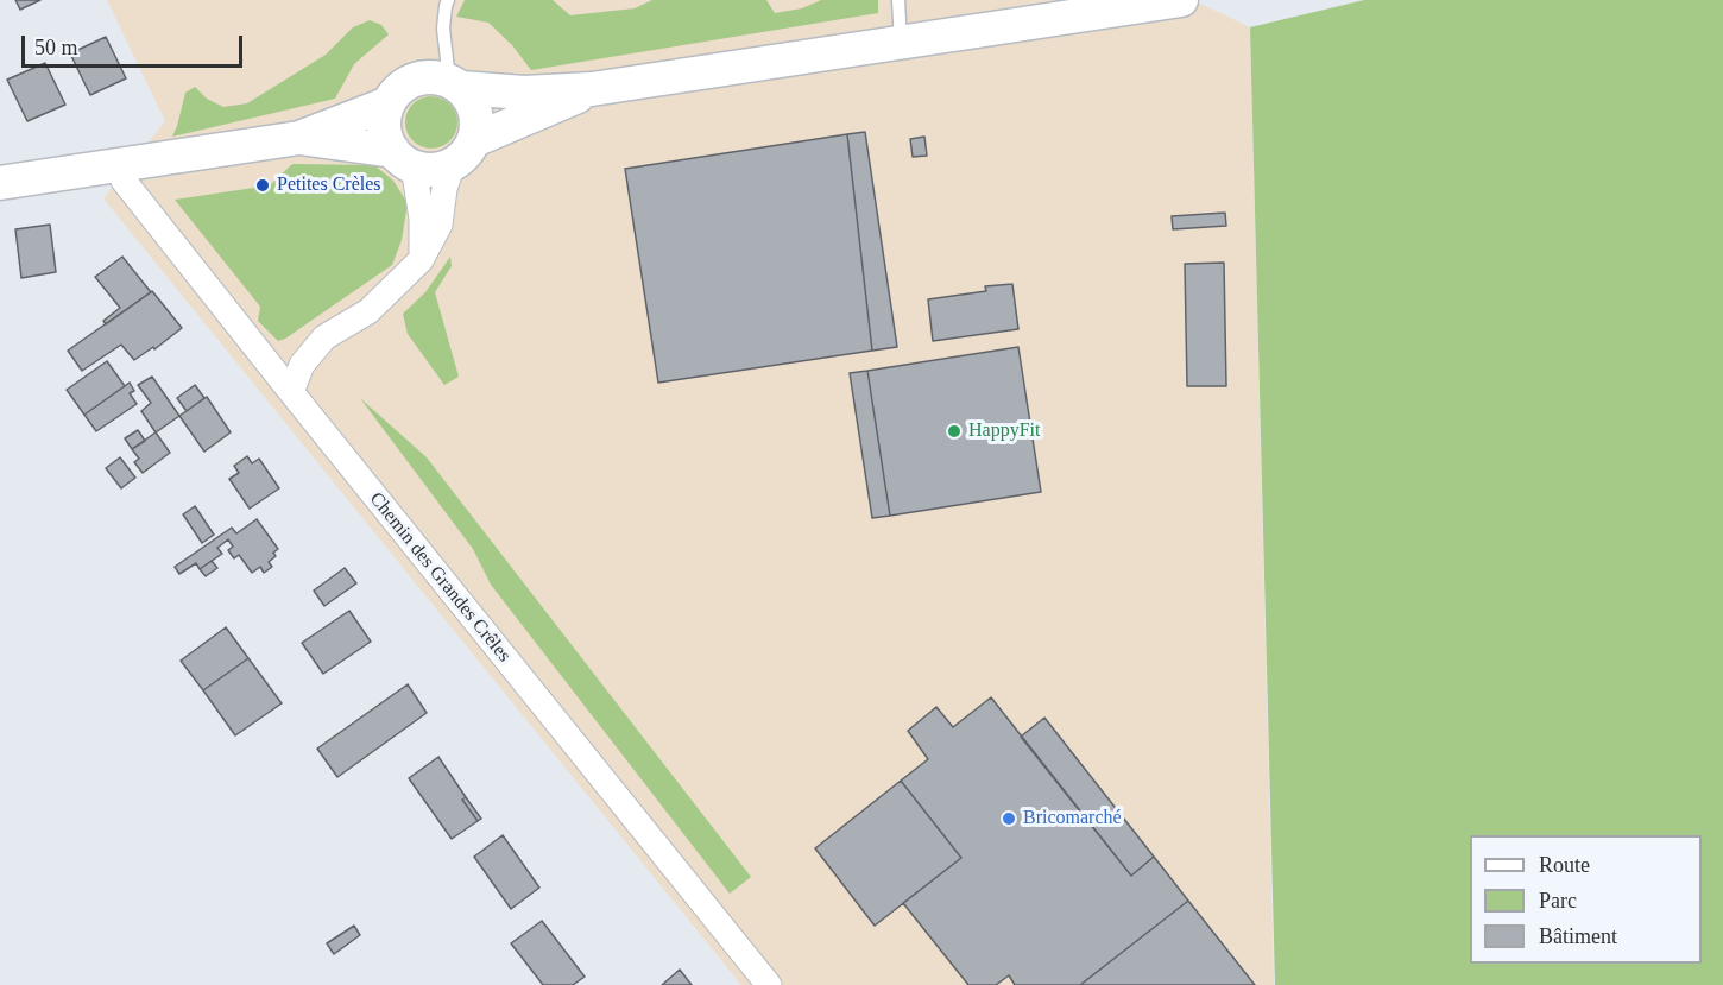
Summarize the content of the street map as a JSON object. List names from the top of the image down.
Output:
{
  "streets": {
    "street": ["Chemin des Grandes Crêles"]
  },
  "places": ["Petites Crèles", "HappyFit", "Bricomarché"],
  "legend": ["Route", "Parc", "Bâtiment"],
  "scale_bar": "50 m"
}
